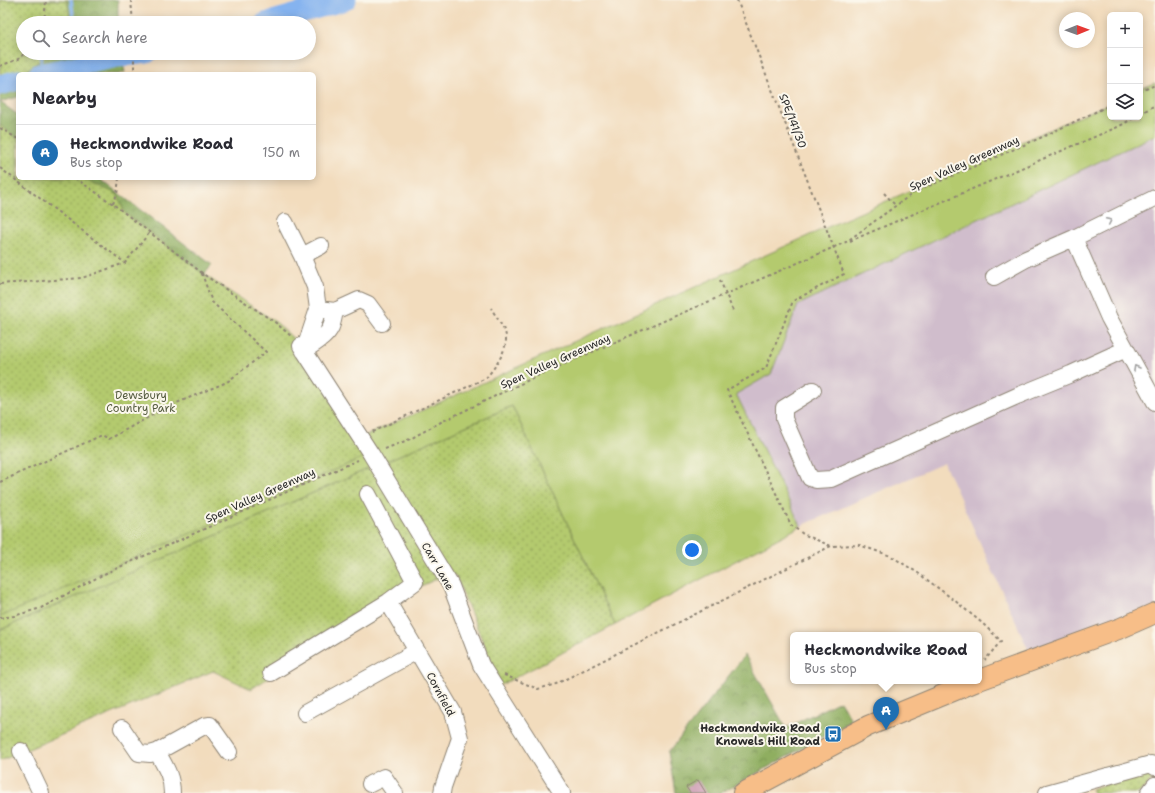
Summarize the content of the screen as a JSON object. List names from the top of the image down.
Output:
{
  "streets": {
    "street": ["Carr Lane", "Cornfield"],
    "path": ["SPE/141/30", "Spen Valley Greenway"]
  },
  "crossings": [
    ["SPE/141/30", "Spen Valley Greenway"],
    ["Spen Valley Greenway", "Carr Lane"]
  ],
  "parks": ["Dewsbury Country Park"],
  "places": {
    "bus stop": ["Heckmondwike Road Knowels Hill Road"]
  },
  "north": "right",
  "page": {
    "map_buttons": ["+", "−"],
    "search": "Search here",
    "heading": "Nearby",
    "list": [
      {
        "mark": "A",
        "name": "Heckmondwike Road",
        "note": "Bus stop",
        "value": "150 m"
      }
    ],
    "popup": ["Heckmondwike Road", "Bus stop"],
    "pins": "A"
  }
}
